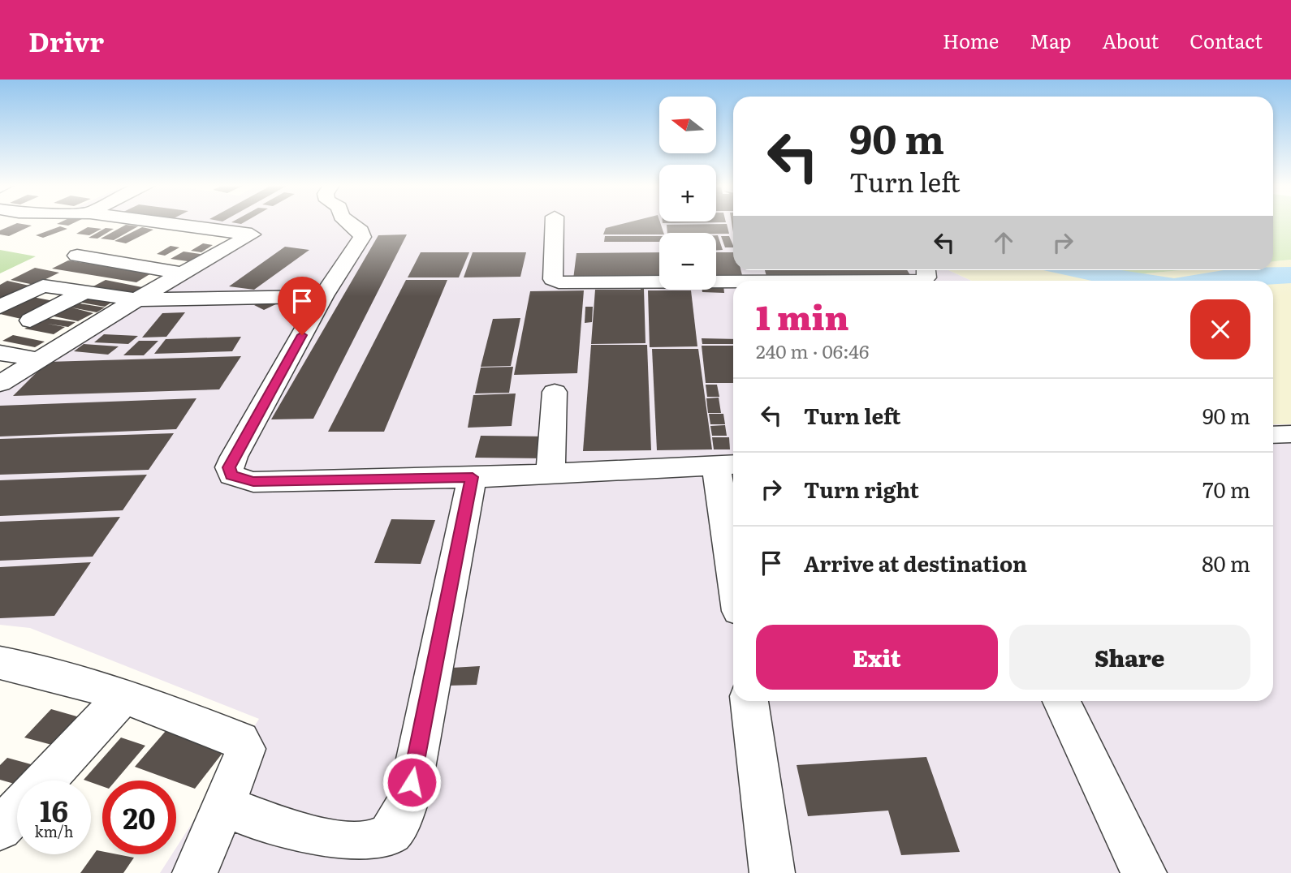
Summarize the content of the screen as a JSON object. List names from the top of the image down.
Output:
{
  "north": "left",
  "page": {
    "header": "Drivr",
    "nav": [
      "Home",
      "Map",
      "About",
      "Contact"
    ],
    "map_buttons": ["+", "−"],
    "turn": ["90 m", "Turn left"],
    "heading": ["1 min", "240 m · 06:46"],
    "list": [
      {
        "name": "Turn left",
        "value": "90 m"
      },
      {
        "name": "Turn right",
        "value": "70 m"
      },
      {
        "name": "Arrive at destination",
        "value": "80 m"
      }
    ],
    "buttons": ["Exit", "Share"],
    "speed": "16 km/h",
    "limit": "20"
  }
}
